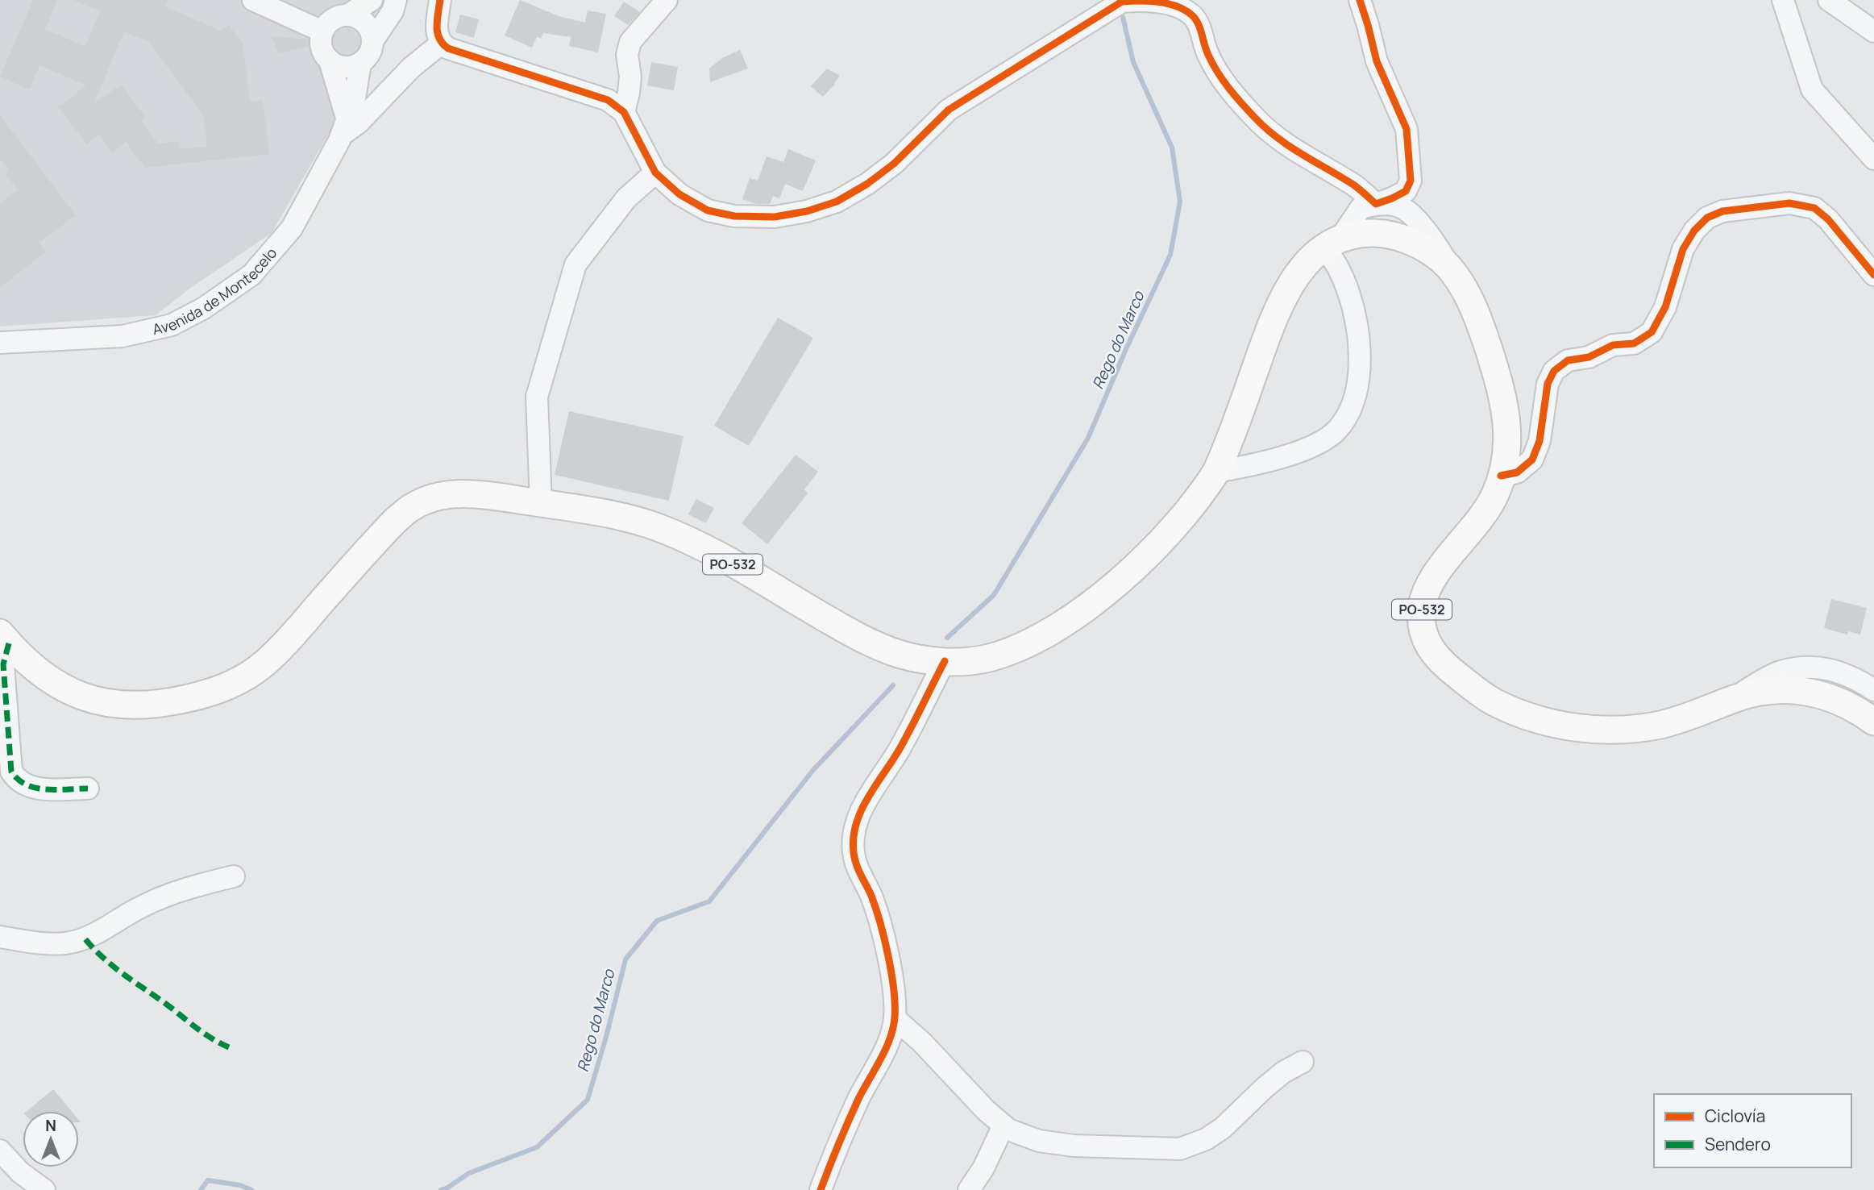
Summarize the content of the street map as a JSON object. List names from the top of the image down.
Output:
{
  "streets": {
    "main road": ["PO-532"],
    "street": ["Avenida de Montecelo"]
  },
  "water": ["Rego do Marco"],
  "legend": ["Ciclovía", "Sendero"],
  "north": "top"
}
